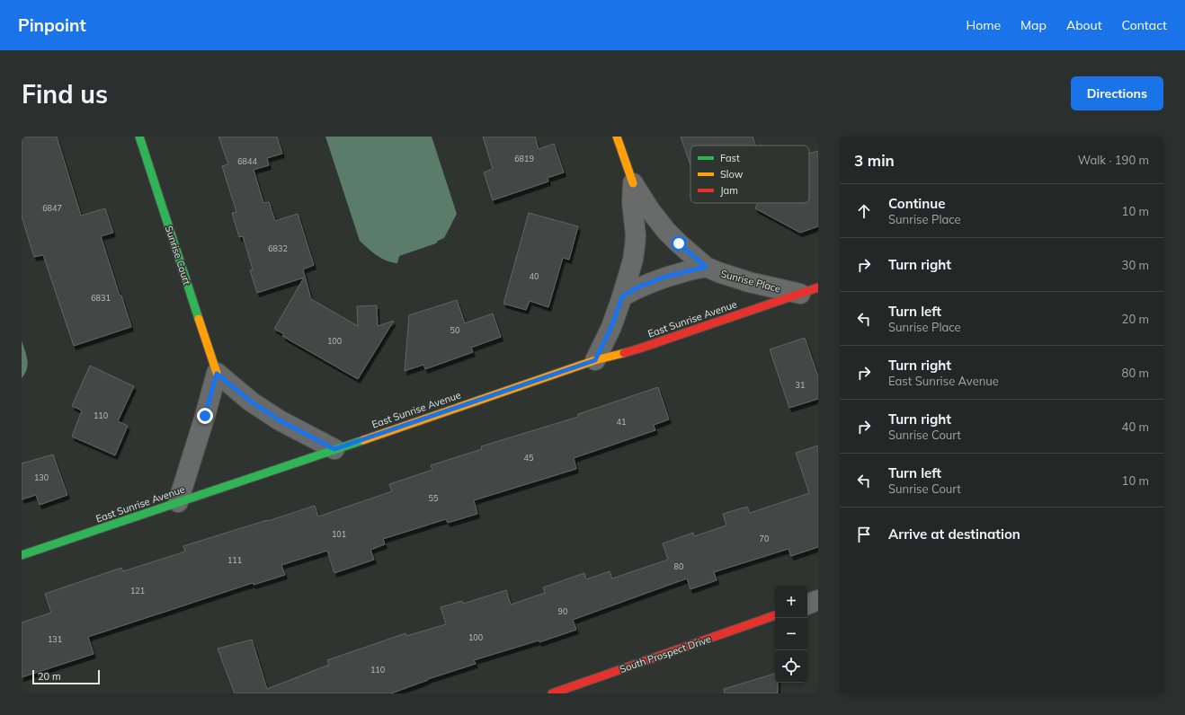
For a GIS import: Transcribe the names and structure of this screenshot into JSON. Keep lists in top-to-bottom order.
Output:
{
  "streets": {
    "street": [
      "Sunrise Court",
      "Sunrise Place",
      "East Sunrise Avenue",
      "South Prospect Drive"
    ]
  },
  "crossings": [
    ["Sunrise Place", "East Sunrise Avenue"]
  ],
  "house_numbers": [
    "6819",
    "6844",
    "6847",
    "6832",
    "40",
    "6831",
    "50",
    "100",
    "31",
    "110",
    "41",
    "45",
    "130",
    "55",
    "101",
    "70",
    "111",
    "80",
    "121",
    "90",
    "100",
    "131",
    "110"
  ],
  "legend": ["Fast", "Slow", "Jam"],
  "scale_bar": "20 m",
  "page": {
    "header": "Pinpoint",
    "nav": [
      "Home",
      "Map",
      "About",
      "Contact"
    ],
    "buttons": "Directions",
    "title": "Find us",
    "heading": ["3 min", "Walk · 190 m"],
    "list": [
      ["Continue", "Sunrise Place", "10 m"],
      ["Turn right", "30 m"],
      ["Turn left", "Sunrise Place", "20 m"],
      ["Turn right", "East Sunrise Avenue", "80 m"],
      ["Turn right", "Sunrise Court", "40 m"],
      ["Turn left", "Sunrise Court", "10 m"],
      "Arrive at destination"
    ],
    "map_buttons": ["+", "−"],
    "scale": "20 m"
  }
}
